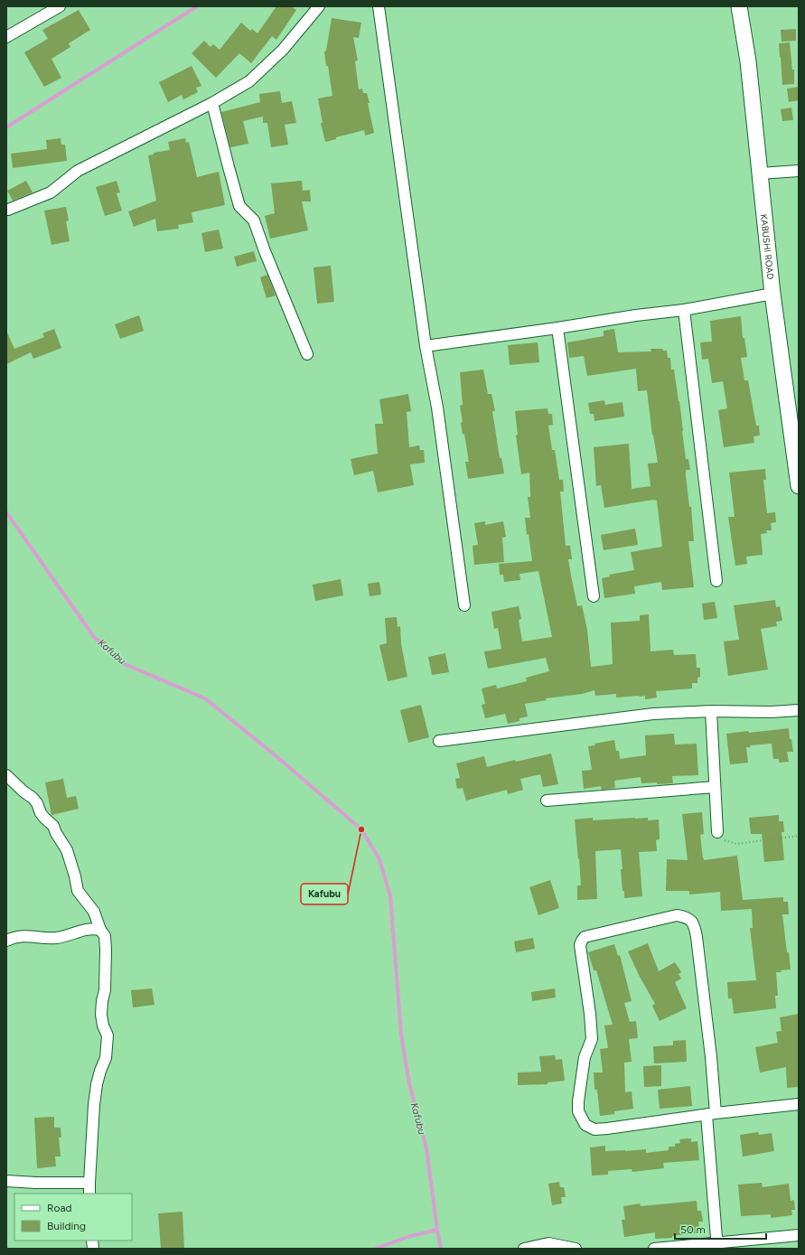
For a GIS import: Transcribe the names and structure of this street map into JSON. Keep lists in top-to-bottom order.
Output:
{
  "streets": {
    "main road": ["KABUSHI ROAD"]
  },
  "water": ["Kafubu"],
  "places": ["Kafubu"],
  "legend": ["Road", "Building"],
  "scale_bar": "50 m"
}
